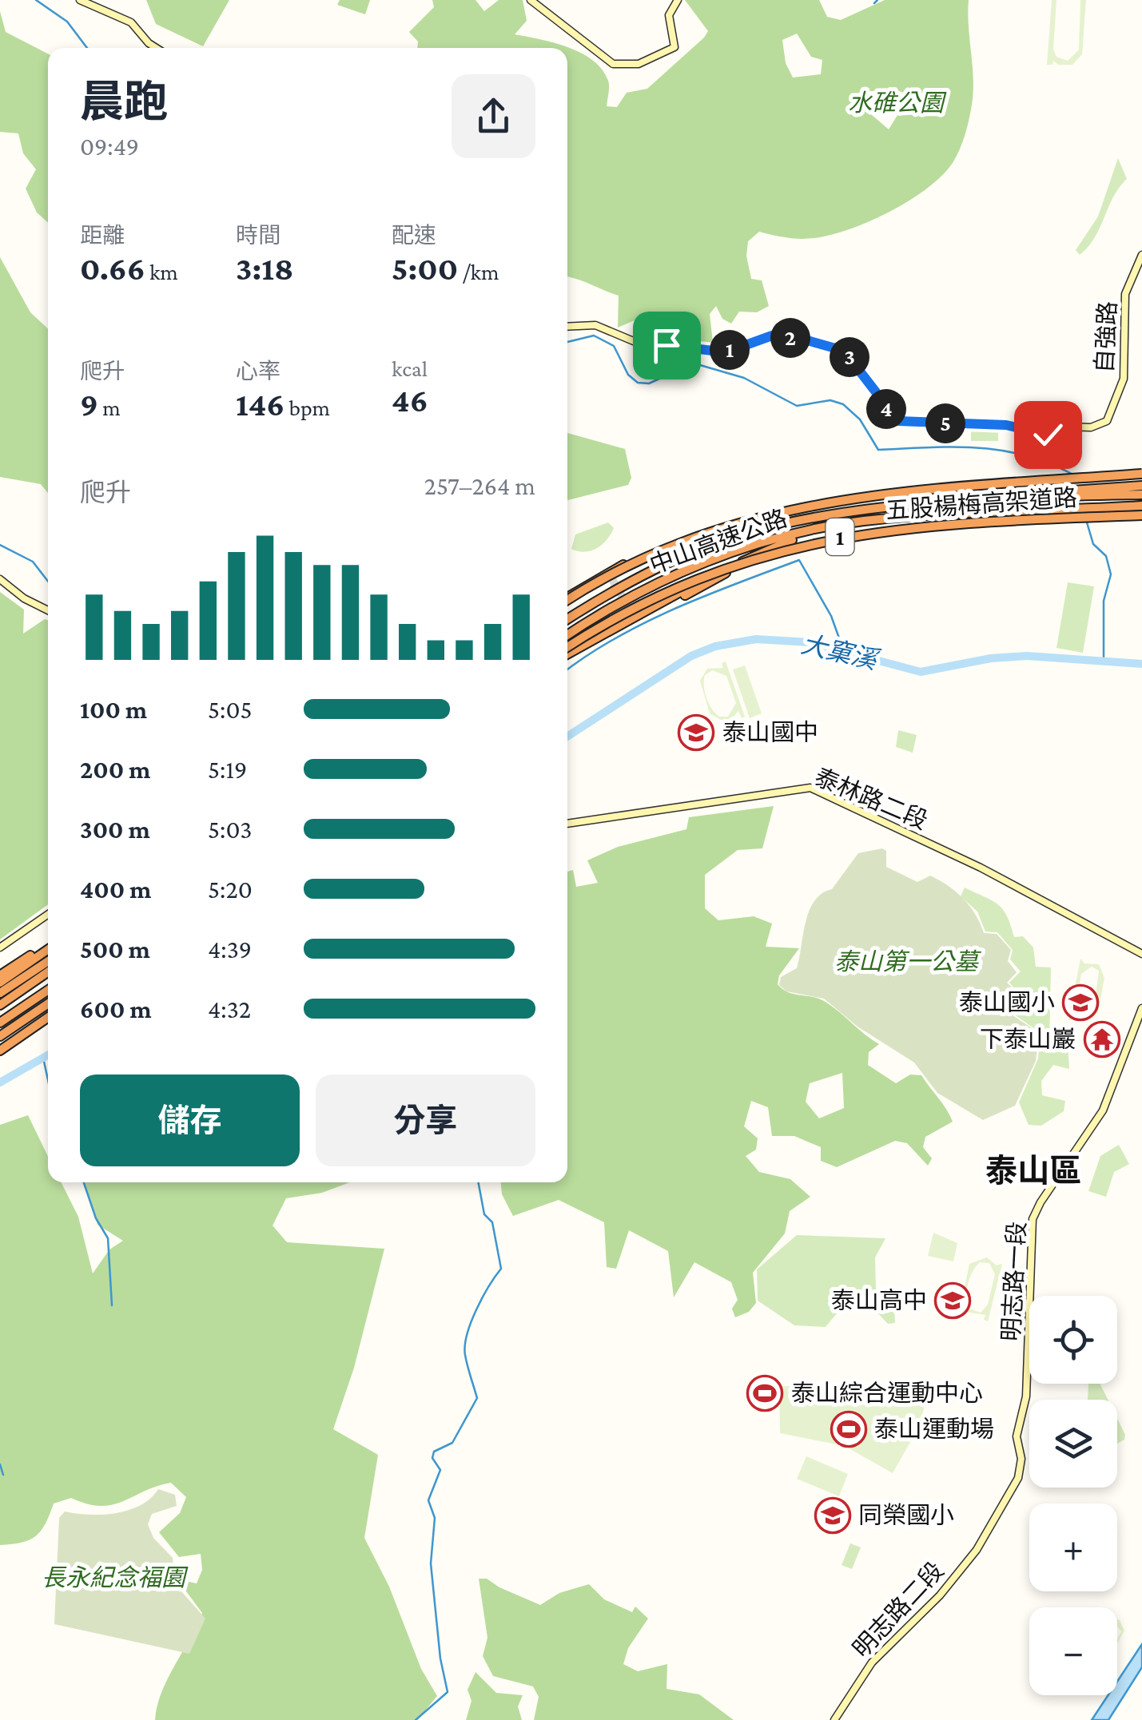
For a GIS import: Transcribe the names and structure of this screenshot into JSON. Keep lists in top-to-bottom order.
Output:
{
  "streets": {
    "highway": ["五股楊梅高架道路", "1", "中山高速公路"],
    "main road": [
      "自強路",
      "泰林路二段",
      "明志路一段",
      "明志路二段"
    ]
  },
  "crossings": [
    ["明志路一段", "明志路二段"]
  ],
  "districts": ["泰山區"],
  "water": ["大窠溪"],
  "parks": ["水碓公園", "泰山第一公墓", "長永紀念福園"],
  "places": {
    "school or university": [
      "泰山國中",
      "泰山國小",
      "泰山高中",
      "同榮國小"
    ],
    "temple": ["下泰山巖"],
    "sports": ["泰山綜合運動中心", "泰山運動場"]
  },
  "page": {
    "heading": ["晨跑", "09:49"],
    "stats": [
      ["距離", "0.66 km"],
      ["時間", "3:18"],
      ["配速", "5:00 /km"],
      ["爬升", "9 m"],
      ["心率", "146 bpm"],
      ["kcal", "46"]
    ],
    "pins": [
      "2",
      "1",
      "3",
      "4",
      "5"
    ],
    "chart": ["爬升", "257–264 m"],
    "list": [
      {
        "name": "100 m",
        "note": "5:05"
      },
      {
        "name": "200 m",
        "note": "5:19"
      },
      {
        "name": "300 m",
        "note": "5:03"
      },
      {
        "name": "400 m",
        "note": "5:20"
      },
      {
        "name": "500 m",
        "note": "4:39"
      },
      {
        "name": "600 m",
        "note": "4:32"
      }
    ],
    "buttons": ["儲存", "分享"],
    "map_buttons": ["+", "−"]
  }
}
